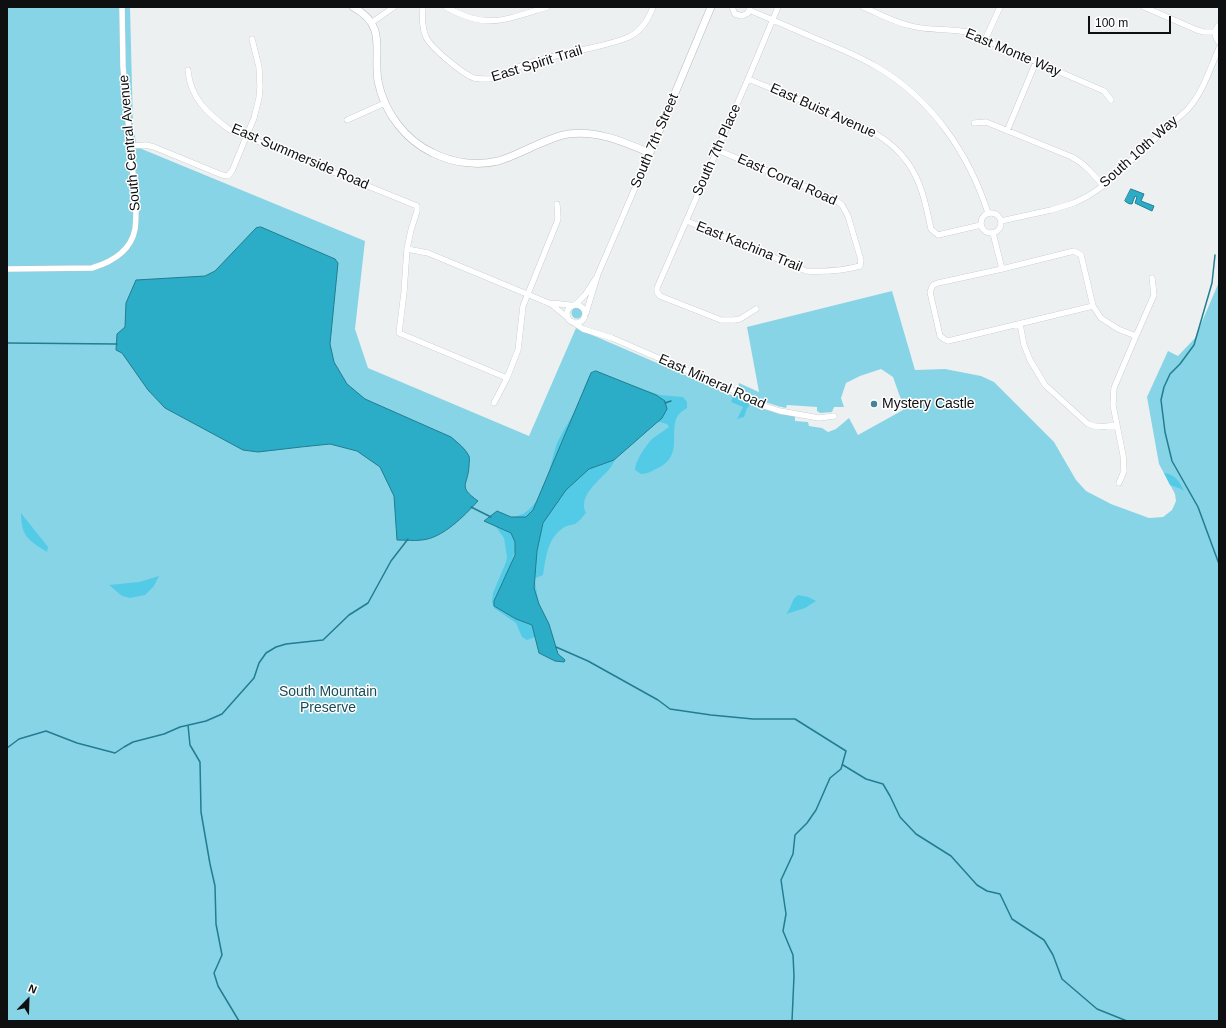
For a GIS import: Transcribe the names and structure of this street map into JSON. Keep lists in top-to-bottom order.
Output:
{
  "streets": {
    "street": [
      "East Monte Way",
      "East Spirit Trail",
      "East Buist Avenue",
      "South 7th Street",
      "South Central Avenue",
      "South 7th Place",
      "South 10th Way",
      "East Summerside Road",
      "East Corral Road",
      "East Kachina Trail",
      "East Mineral Road"
    ]
  },
  "crossings": [
    ["East Buist Avenue", "South 7th Place"],
    ["East Buist Avenue", "South 10th Way"],
    ["South 7th Street", "East Mineral Road"],
    ["South 7th Place", "East Corral Road"],
    ["South 7th Place", "East Kachina Trail"],
    ["East Summerside Road", "East Mineral Road"],
    ["East Corral Road", "East Kachina Trail"]
  ],
  "parks": ["South Mountain Preserve"],
  "places": ["Mystery Castle"],
  "scale_bar": "100 m",
  "north": "top right"
}
